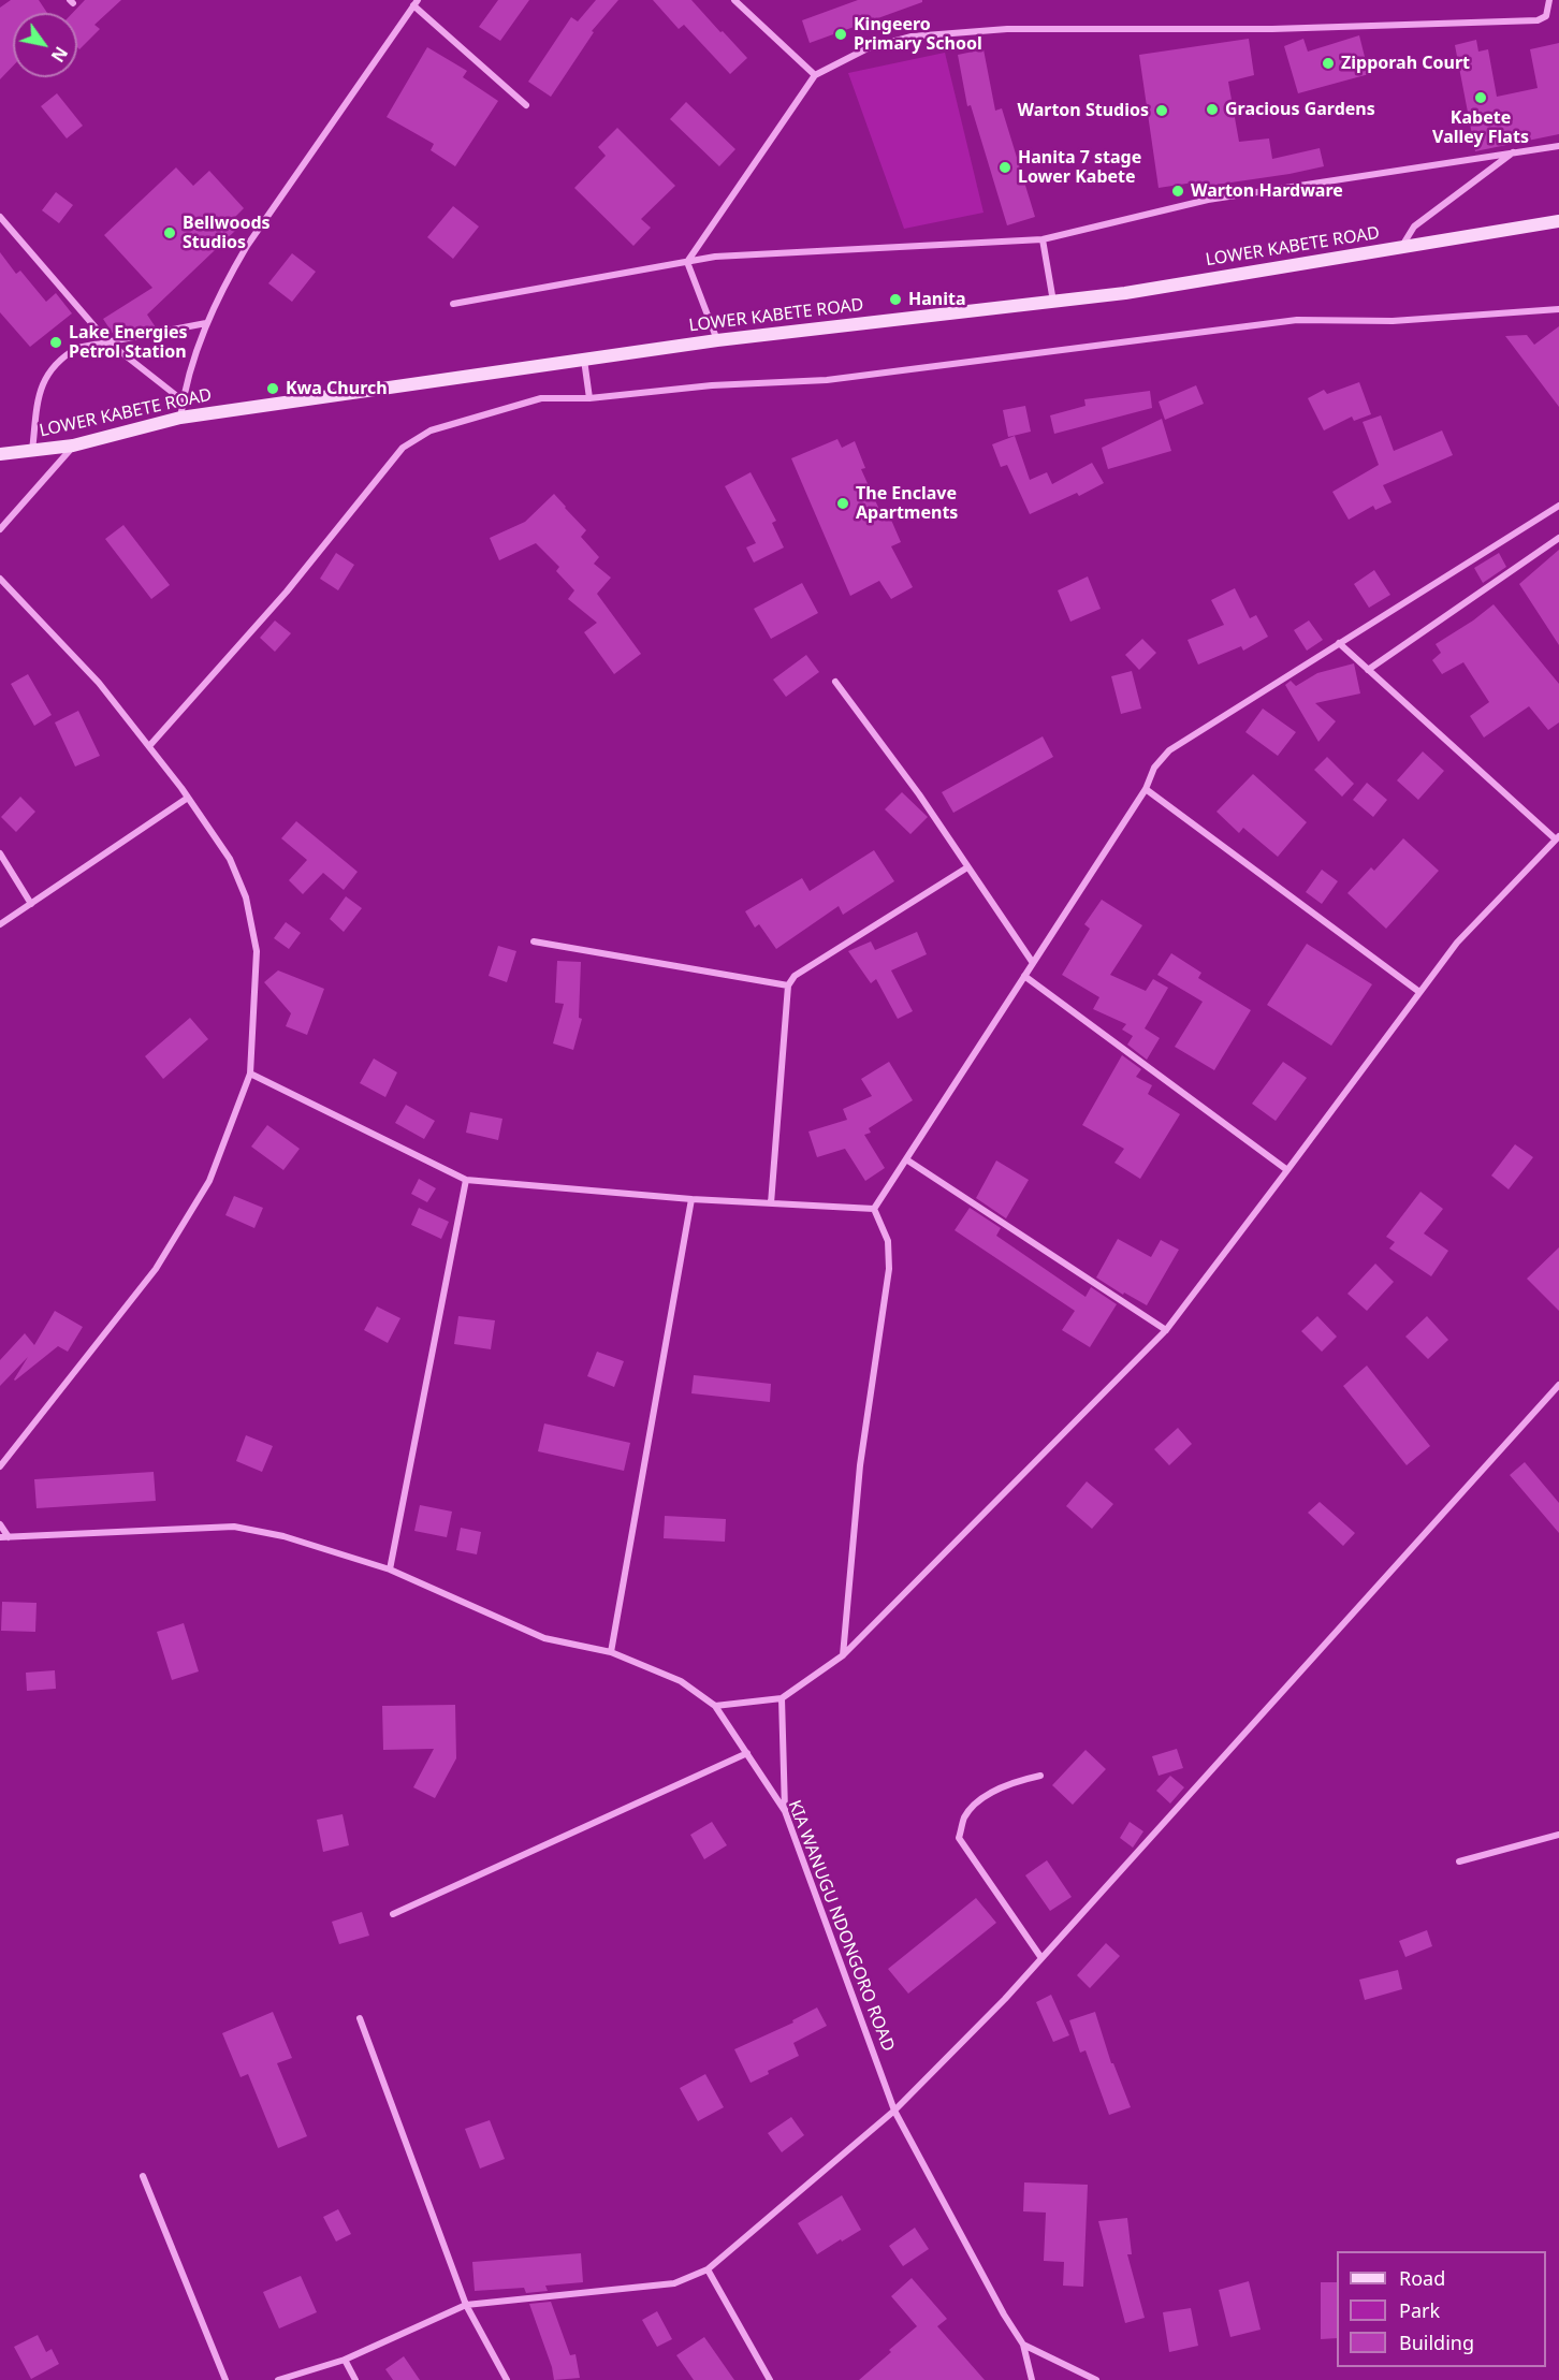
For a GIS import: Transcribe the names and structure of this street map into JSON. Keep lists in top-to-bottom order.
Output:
{
  "streets": {
    "main road": ["LOWER KABETE ROAD"],
    "street": ["KIA WANUGU NDONGORO ROAD"]
  },
  "places": [
    "Kingeero Primary School",
    "Zipporah Court",
    "Kabete Valley Flats",
    "Gracious Gardens",
    "Warton Studios",
    "Hanita 7 stage Lower Kabete",
    "Warton Hardware",
    "Bellwoods Studios",
    "Hanita",
    "Lake Energies Petrol Station",
    "Kwa Church",
    "The Enclave Apartments"
  ],
  "legend": ["Road", "Park", "Building"],
  "north": "bottom right"
}
